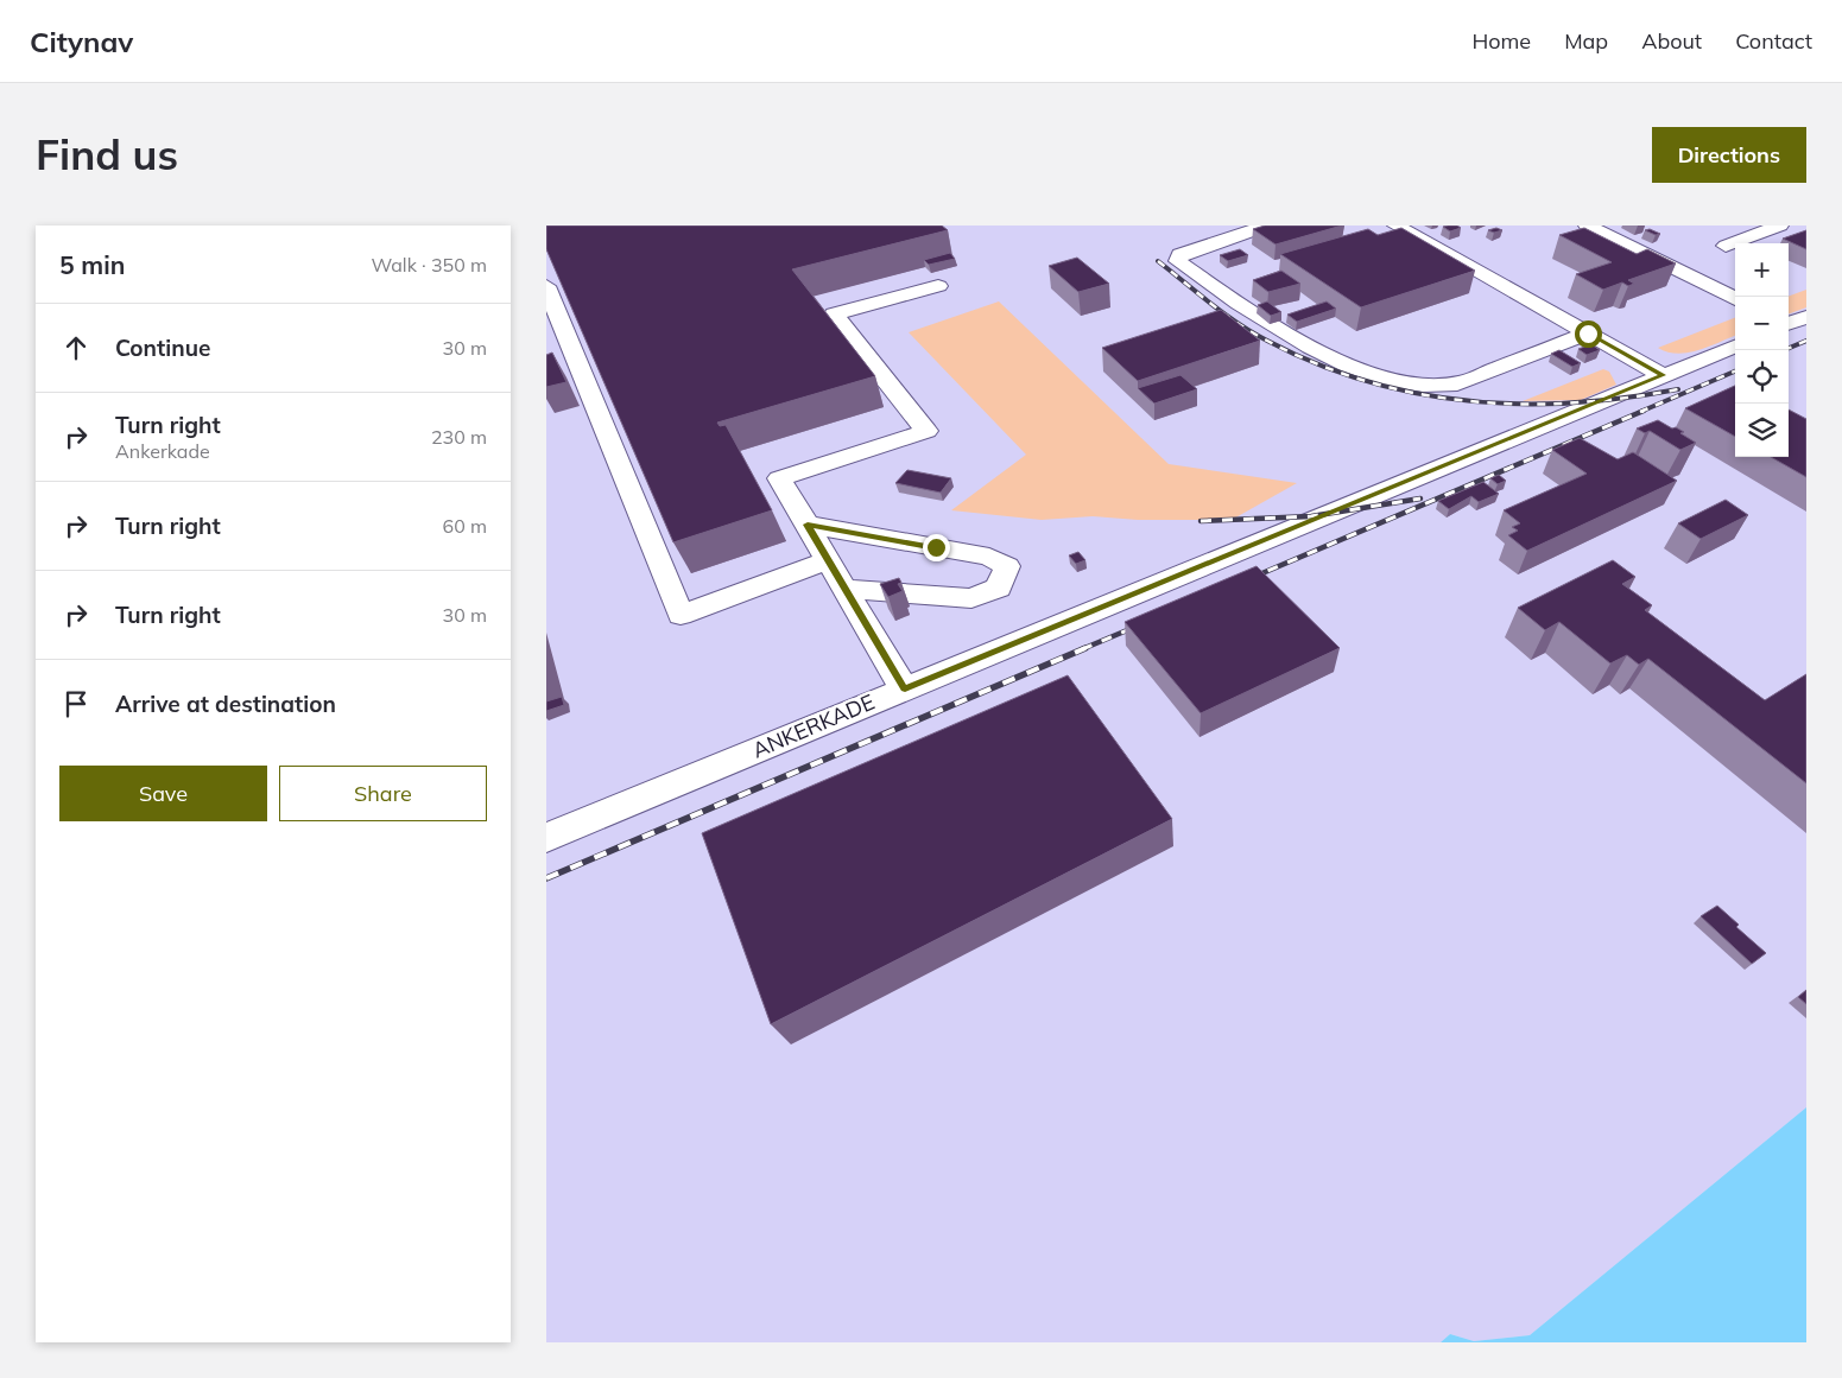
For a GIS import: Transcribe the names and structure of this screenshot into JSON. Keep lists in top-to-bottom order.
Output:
{
  "streets": {
    "street": ["ANKERKADE"]
  },
  "page": {
    "header": "Citynav",
    "nav": [
      "Home",
      "Map",
      "About",
      "Contact"
    ],
    "buttons": [
      "Directions",
      ["Save", "Share"]
    ],
    "title": "Find us",
    "heading": ["5 min", "Walk · 350 m"],
    "map_buttons": ["+", "−"],
    "list": [
      ["Continue", "30 m"],
      ["Turn right", "Ankerkade", "230 m"],
      ["Turn right", "60 m"],
      ["Turn right", "30 m"],
      "Arrive at destination"
    ]
  }
}
